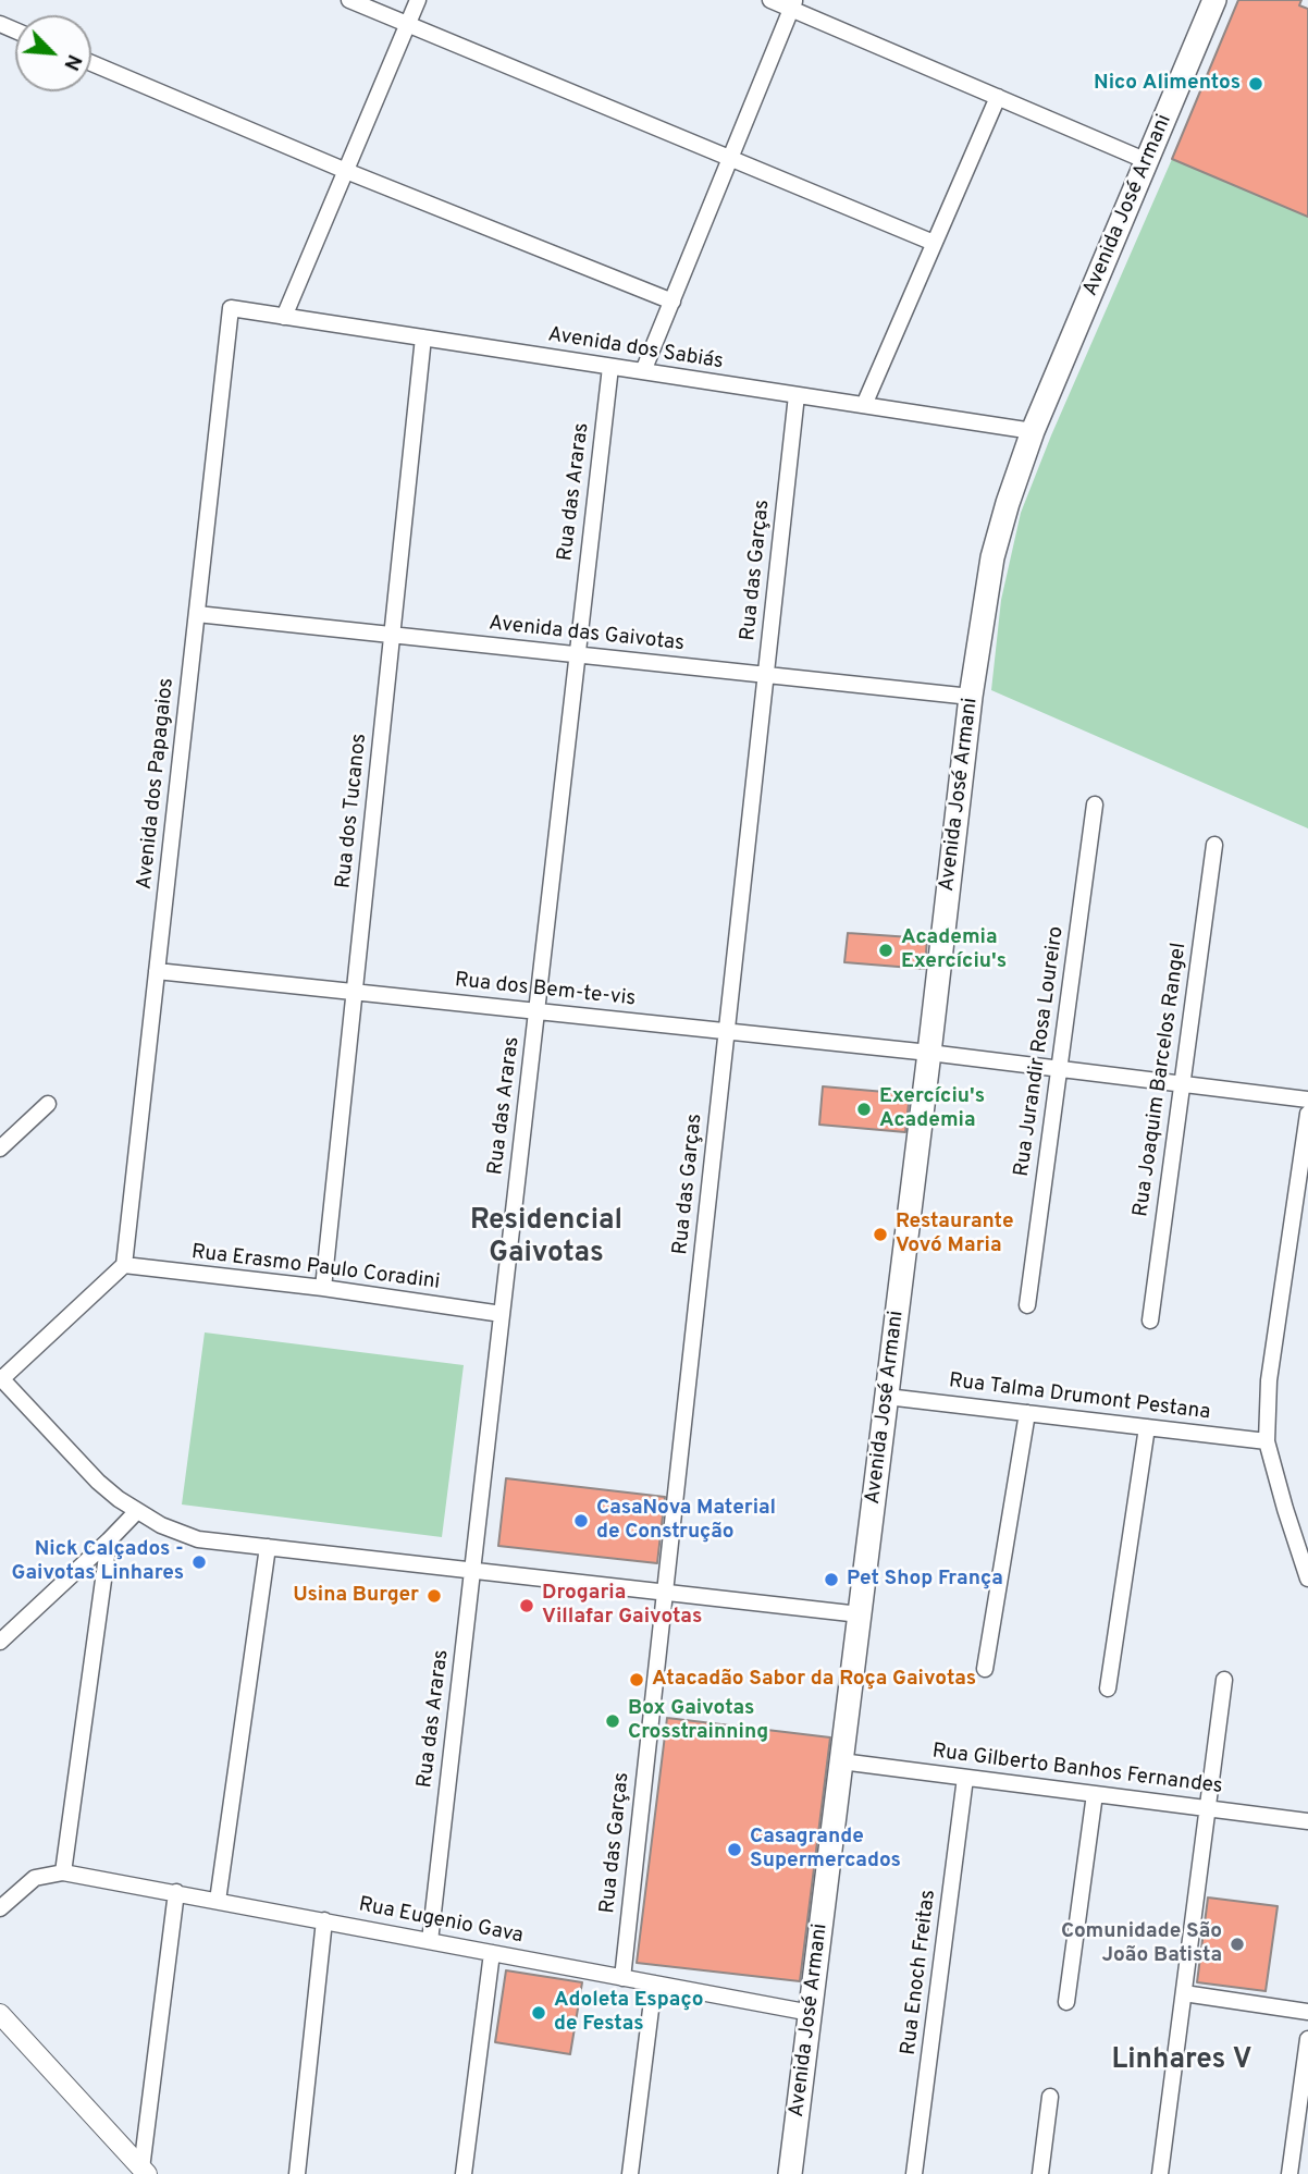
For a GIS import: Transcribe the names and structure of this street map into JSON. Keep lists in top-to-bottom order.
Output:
{
  "streets": {
    "main road": ["Avenida José Armani"],
    "street": [
      "Avenida dos Sabiás",
      "Rua das Araras",
      "Rua das Garças",
      "Avenida das Gaivotas",
      "Avenida dos Papagaios",
      "Rua dos Tucanos",
      "Rua dos Bem-te-vis",
      "Rua Jurandir Rosa Loureiro",
      "Rua Joaquim Barcelos Rangel",
      "Rua Erasmo Paulo Coradini",
      "Rua Talma Drumont Pestana",
      "Rua Gilberto Banhos Fernandes",
      "Rua Eugenio Gava",
      "Rua Enoch Freitas"
    ]
  },
  "crossings": [
    ["Avenida José Armani", "Avenida dos Sabiás"],
    ["Avenida José Armani", "Avenida das Gaivotas"],
    ["Avenida José Armani", "Rua dos Bem-te-vis"],
    ["Avenida José Armani", "Rua Talma Drumont Pestana"],
    ["Avenida José Armani", "Rua Gilberto Banhos Fernandes"],
    ["Avenida José Armani", "Rua Eugenio Gava"],
    ["Avenida dos Sabiás", "Rua das Araras"],
    ["Avenida dos Sabiás", "Rua das Garças"],
    ["Avenida dos Sabiás", "Avenida dos Papagaios"],
    ["Avenida dos Sabiás", "Rua dos Tucanos"],
    ["Rua das Araras", "Avenida das Gaivotas"],
    ["Rua das Araras", "Rua dos Bem-te-vis"],
    ["Rua das Araras", "Rua Erasmo Paulo Coradini"],
    ["Rua das Araras", "Rua Eugenio Gava"],
    ["Rua das Garças", "Avenida das Gaivotas"],
    ["Rua das Garças", "Rua dos Bem-te-vis"],
    ["Rua das Garças", "Rua Eugenio Gava"],
    ["Avenida das Gaivotas", "Avenida dos Papagaios"],
    ["Avenida das Gaivotas", "Rua dos Tucanos"],
    ["Avenida dos Papagaios", "Rua dos Bem-te-vis"],
    ["Avenida dos Papagaios", "Rua Erasmo Paulo Coradini"],
    ["Rua dos Tucanos", "Rua dos Bem-te-vis"],
    ["Rua dos Tucanos", "Rua Erasmo Paulo Coradini"],
    ["Rua dos Bem-te-vis", "Rua Jurandir Rosa Loureiro"],
    ["Rua dos Bem-te-vis", "Rua Joaquim Barcelos Rangel"],
    ["Rua Gilberto Banhos Fernandes", "Rua Enoch Freitas"]
  ],
  "districts": ["Residencial Gaivotas", "Linhares V"],
  "places": [
    "Nico Alimentos",
    "Academia Exercíciu's",
    "Exercíciu's Academia",
    "Restaurante Vovó Maria",
    "CasaNova Material de Construção",
    "Nick Calçados - Gaivotas Linhares",
    "Pet Shop França",
    "Usina Burger",
    "Drogaria Villafar Gaivotas",
    "Atacadão Sabor da Roça Gaivotas",
    "Box Gaivotas Crosstrainning",
    "Casagrande Supermercados",
    "Comunidade São João Batista",
    "Adoleta Espaço de Festas"
  ],
  "north": "bottom right"
}
